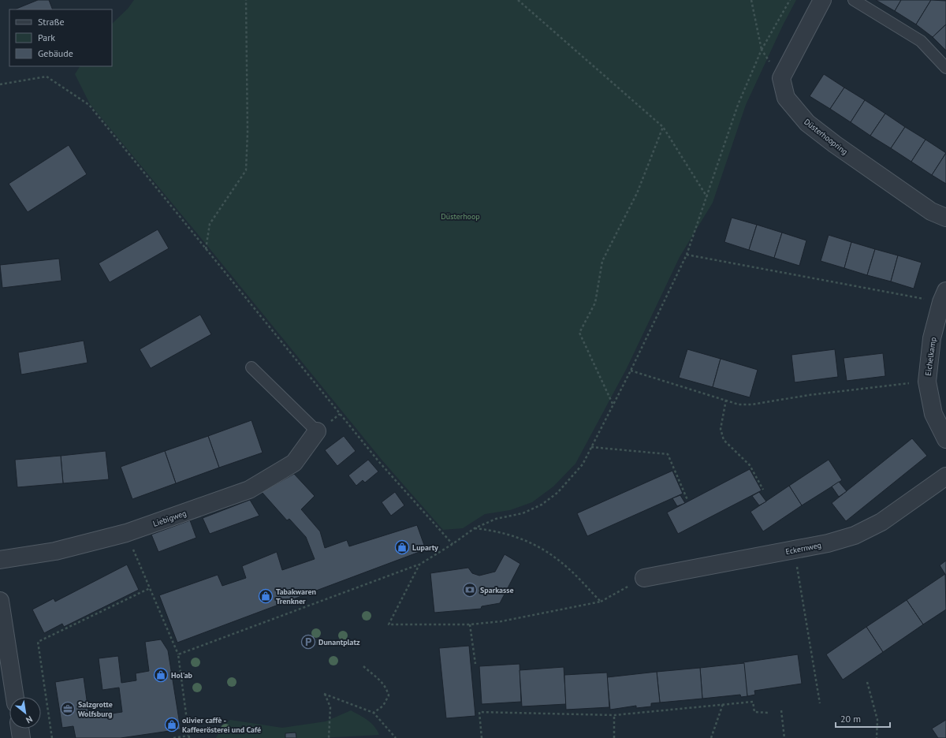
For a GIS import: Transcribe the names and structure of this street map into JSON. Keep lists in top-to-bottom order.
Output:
{
  "streets": {
    "street": [
      "Düsterhoopring",
      "Eichelkamp",
      "Liebigweg",
      "Eckernweg"
    ]
  },
  "parks": ["Düsterhoop"],
  "places": {
    "shop": [
      "Luparty",
      "Tabakwaren Trenkner",
      "Hol'ab",
      "olivier caffè - Kaffeerösterei und Café"
    ],
    "bank": ["Sparkasse"],
    "parking": ["Dunantplatz"],
    "office": ["Salzgrotte Wolfsburg"]
  },
  "legend": ["Straße", "Park", "Gebäude"],
  "scale_bar": "20 m",
  "north": "bottom right"
}
